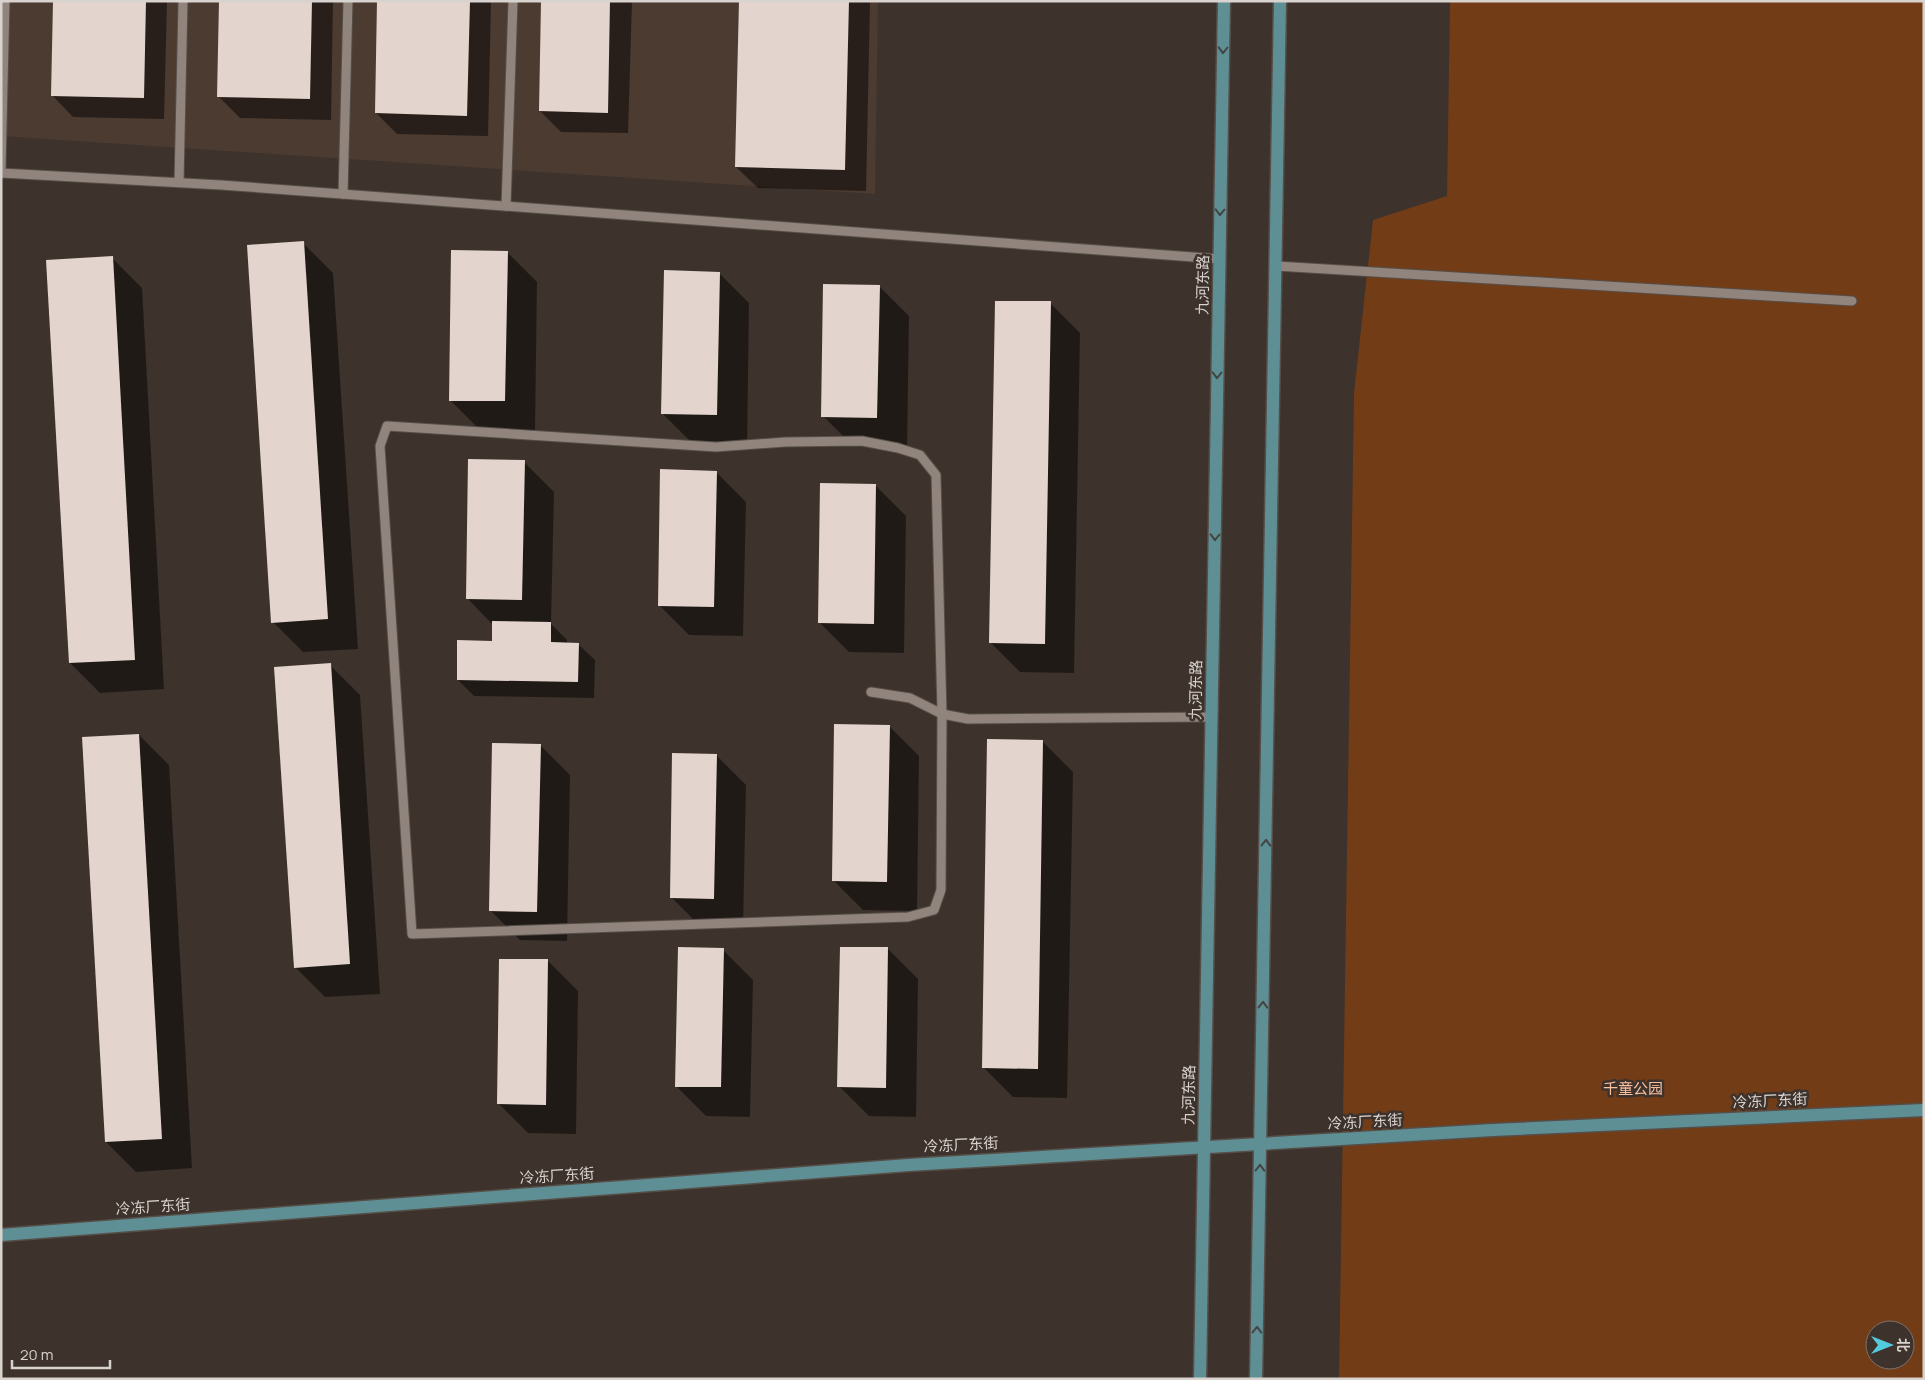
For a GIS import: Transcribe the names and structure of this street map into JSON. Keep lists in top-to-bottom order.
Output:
{
  "streets": {
    "main road": ["九河东路", "冷冻厂东街"]
  },
  "crossings": [
    ["九河东路", "冷冻厂东街"]
  ],
  "parks": ["千童公园"],
  "scale_bar": "20 m",
  "north": "right"
}
